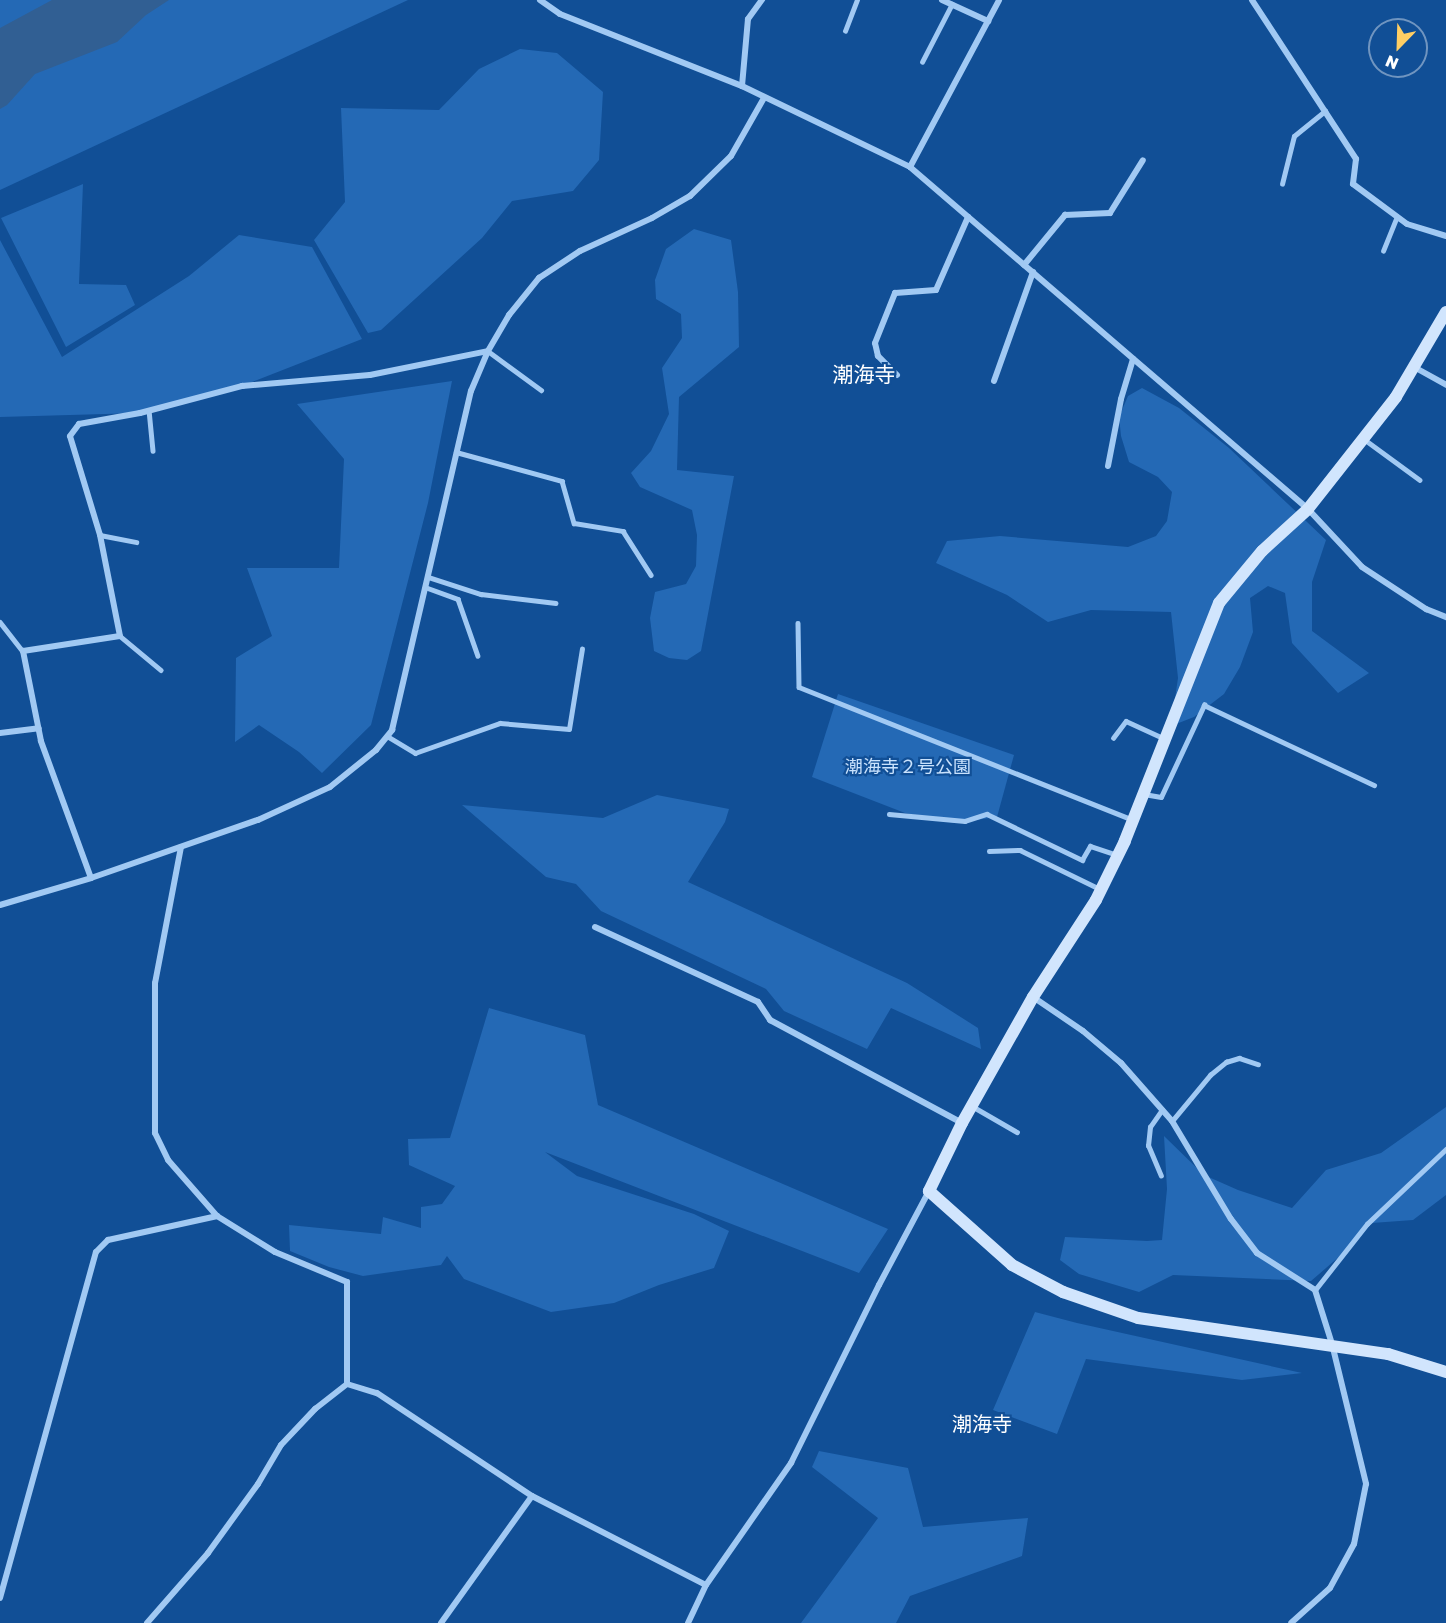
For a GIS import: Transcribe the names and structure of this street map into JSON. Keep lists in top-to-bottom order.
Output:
{
  "districts": ["潮海寺", "潮海寺"],
  "parks": ["潮海寺２号公園"],
  "north": "bottom left"
}
